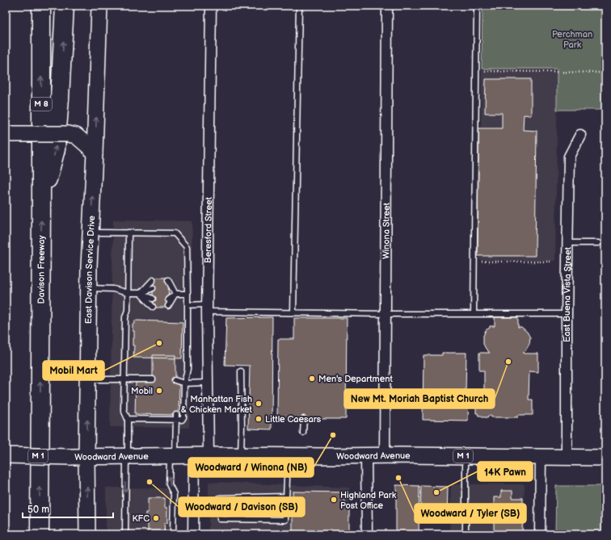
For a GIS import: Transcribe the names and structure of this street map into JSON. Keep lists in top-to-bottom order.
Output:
{
  "streets": {
    "highway": ["M 8", "Davison Freeway"],
    "main road": ["East Davison Service Drive", "M 1", "Woodward Avenue"],
    "street": ["Beresford Street", "Winona Street", "East Buena Vista Street"]
  },
  "crossings": [
    ["Beresford Street", "Woodward Avenue"],
    ["Winona Street", "Woodward Avenue"],
    ["East Davison Service Drive", "Woodward Avenue"],
    ["East Buena Vista Street", "Woodward Avenue"]
  ],
  "one_way": ["East Davison Service Drive"],
  "parks": ["Perchman Park"],
  "places": [
    "Mobil Mart",
    "New Mt. Moriah Baptist Church",
    "Men's Department",
    "Mobil",
    "Manhattan Fish & Chicken Market",
    "Little Caesars",
    "Woodward / Winona (NB)",
    "Woodward / Tyler (SB)",
    "Woodward / Davison (SB)",
    "14K Pawn",
    "Highland Park Post Office",
    "KFC"
  ],
  "scale_bar": "50 m"
}
